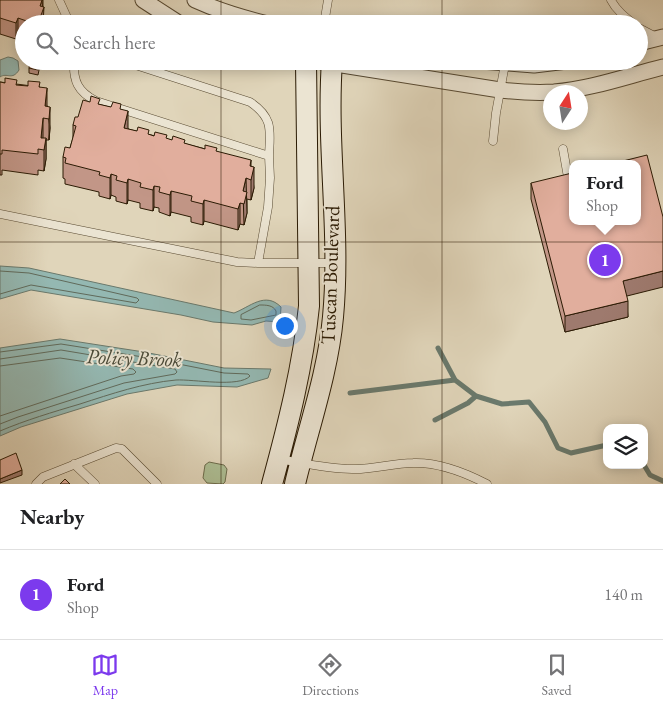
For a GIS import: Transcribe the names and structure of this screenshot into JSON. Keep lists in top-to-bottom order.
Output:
{
  "streets": {
    "main road": ["Tuscan Boulevard"]
  },
  "water": ["Policy Brook"],
  "north": "top",
  "page": {
    "search": "Search here",
    "popup": ["Ford", "Shop"],
    "pins": "1",
    "heading": "Nearby",
    "list": [
      {
        "mark": "1",
        "name": "Ford",
        "note": "Shop",
        "value": "140 m"
      }
    ],
    "nav": ["Map", "Directions", "Saved"]
  }
}
